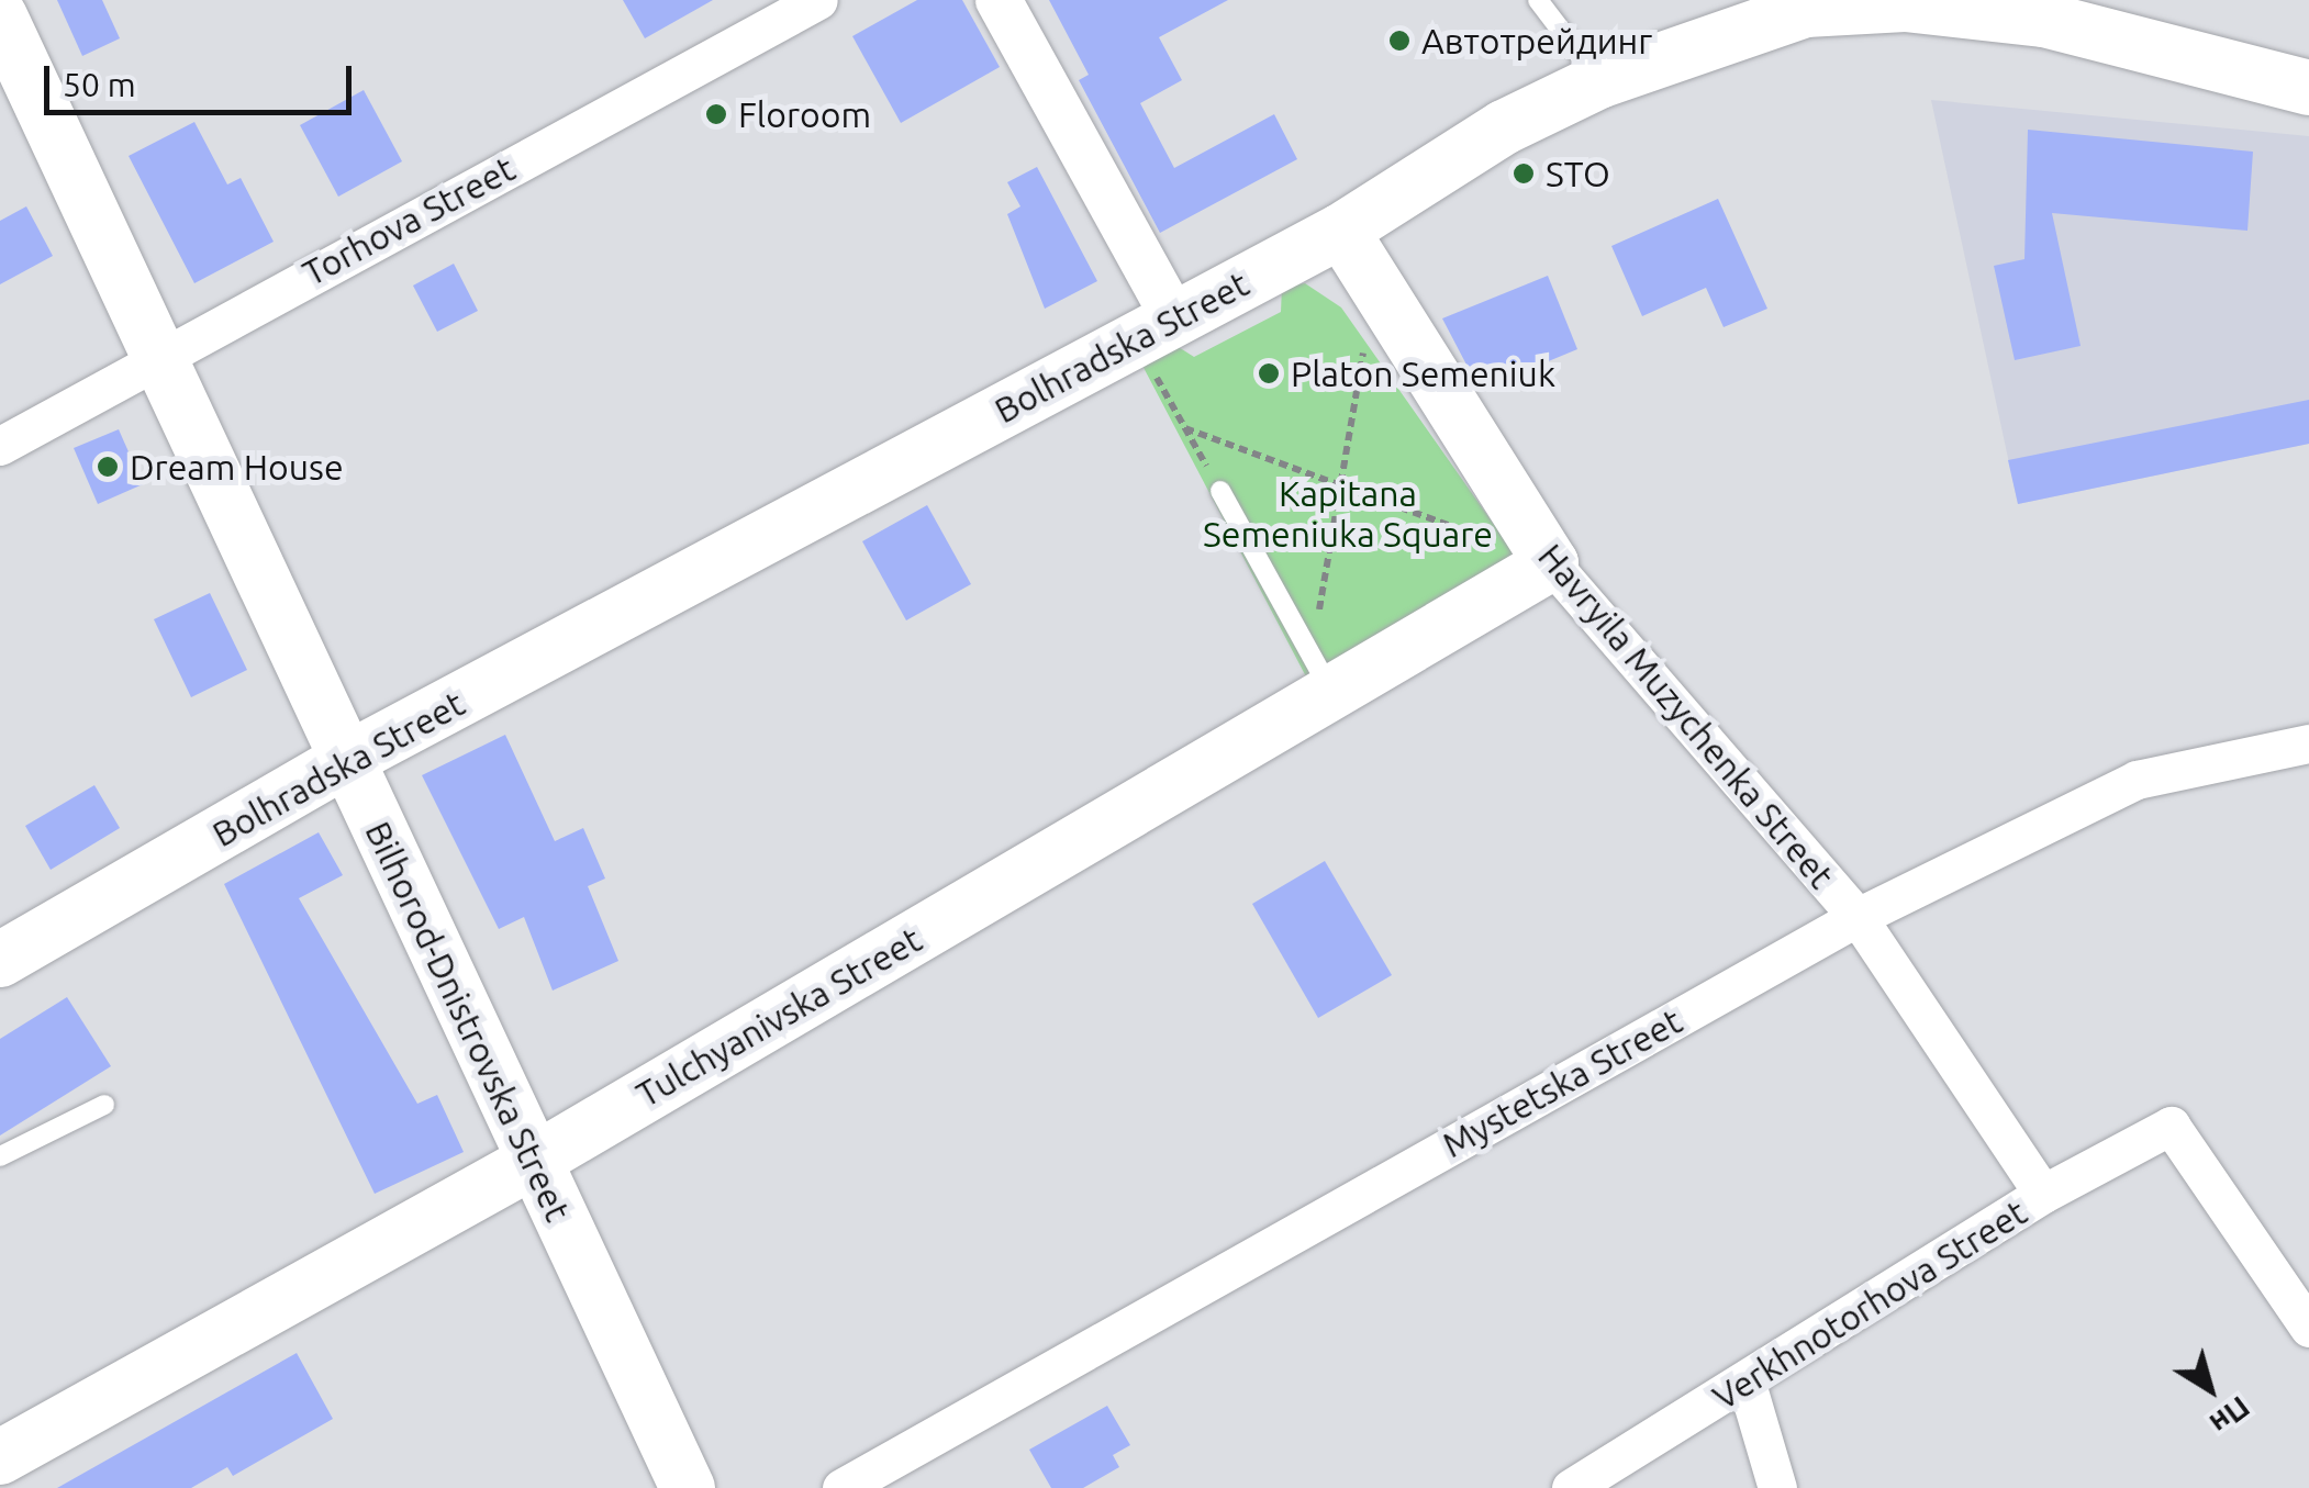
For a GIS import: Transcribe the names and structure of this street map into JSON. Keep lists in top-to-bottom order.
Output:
{
  "streets": {
    "main road": [
      "Bolhradska Street",
      "Havryila Muzychenka Street",
      "Tulchyanivska Street",
      "Bilhorod-Dnistrovska Street"
    ],
    "street": ["Torhova Street", "Mystetska Street", "Verkhnotorhova Street"]
  },
  "crossings": [
    ["Torhova Street", "Bilhorod-Dnistrovska Street"],
    ["Bolhradska Street", "Havryila Muzychenka Street"],
    ["Bolhradska Street", "Bilhorod-Dnistrovska Street"],
    ["Havryila Muzychenka Street", "Tulchyanivska Street"],
    ["Havryila Muzychenka Street", "Mystetska Street"],
    ["Havryila Muzychenka Street", "Verkhnotorhova Street"],
    ["Tulchyanivska Street", "Bilhorod-Dnistrovska Street"]
  ],
  "parks": ["Kapitana Semeniuka Square"],
  "places": [
    "Автотрейдинг",
    "Floroom",
    "STO",
    "Platon Semeniuk",
    "Dream House"
  ],
  "scale_bar": "50 m",
  "north": "bottom right"
}
